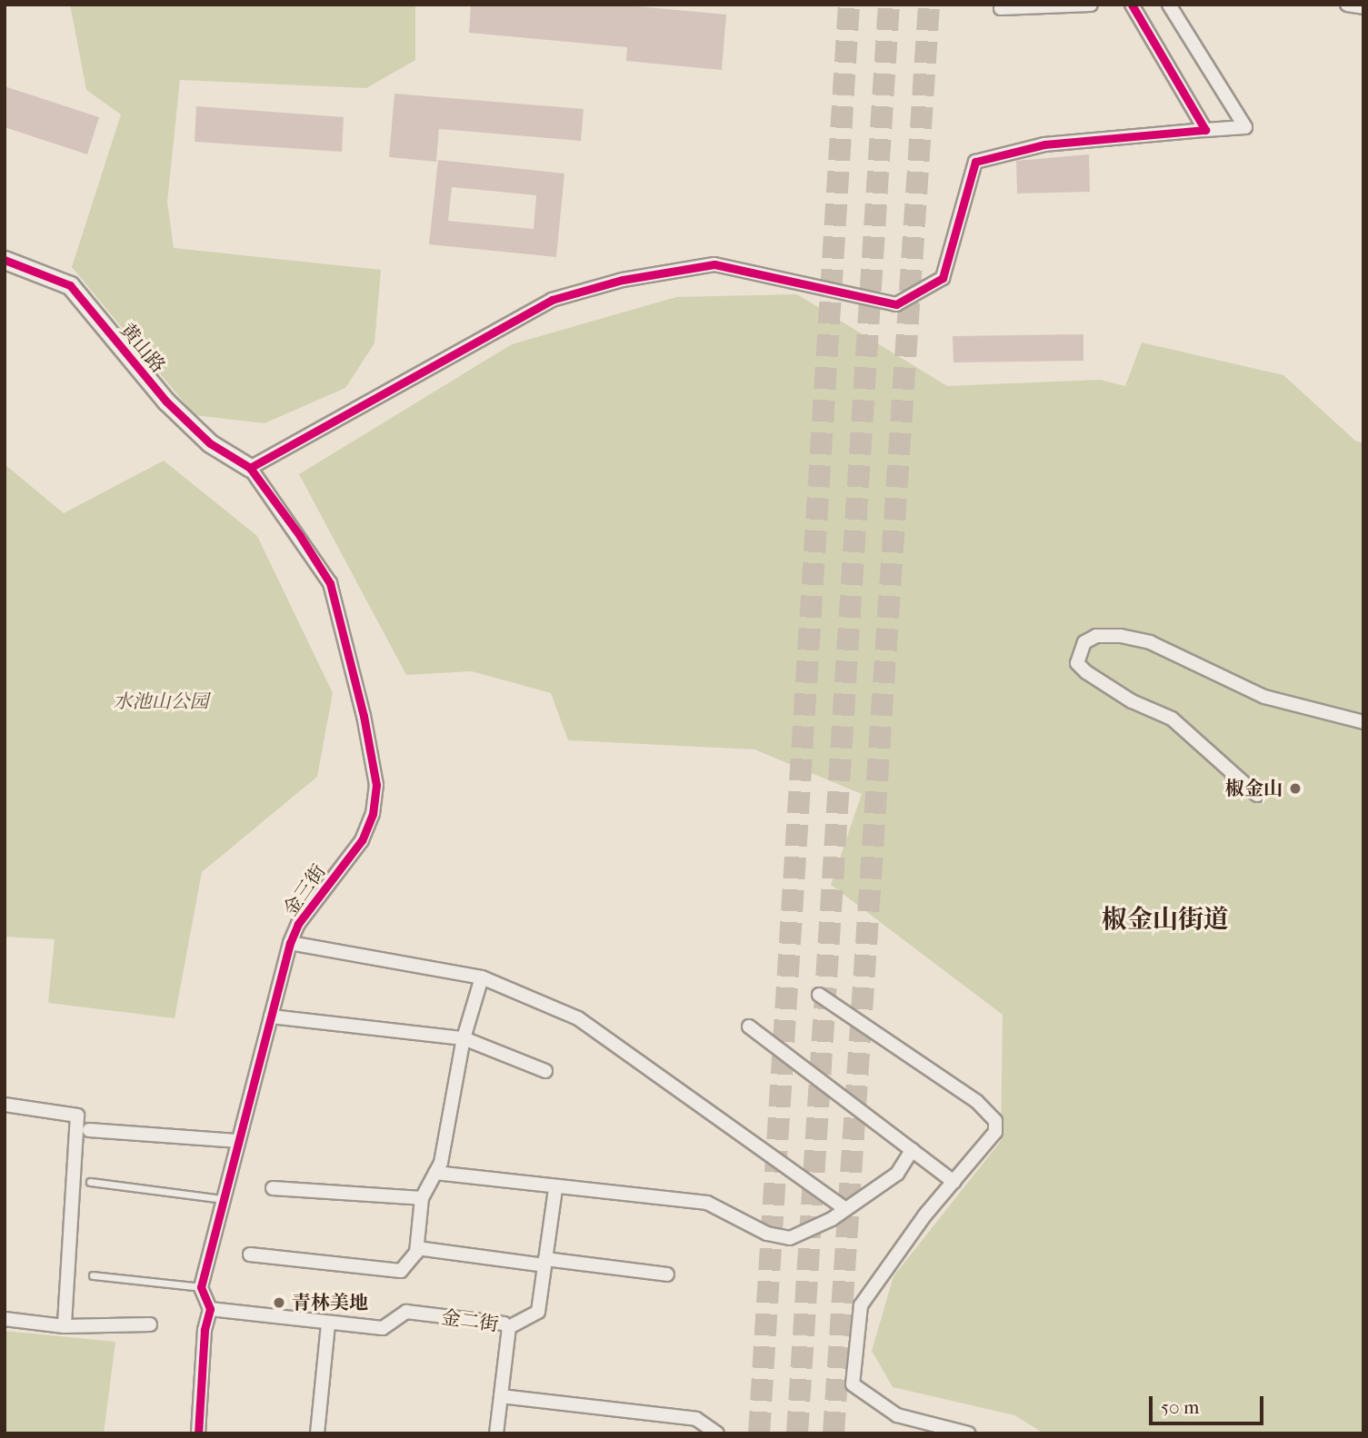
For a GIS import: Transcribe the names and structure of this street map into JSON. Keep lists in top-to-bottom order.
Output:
{
  "streets": {
    "street": ["黄山路", "金三街", "金二街"]
  },
  "crossings": [
    ["黄山路", "金三街"]
  ],
  "districts": ["椒金山街道"],
  "parks": ["水池山公园"],
  "places": ["椒金山", "青林美地"],
  "scale_bar": "50 m"
}
